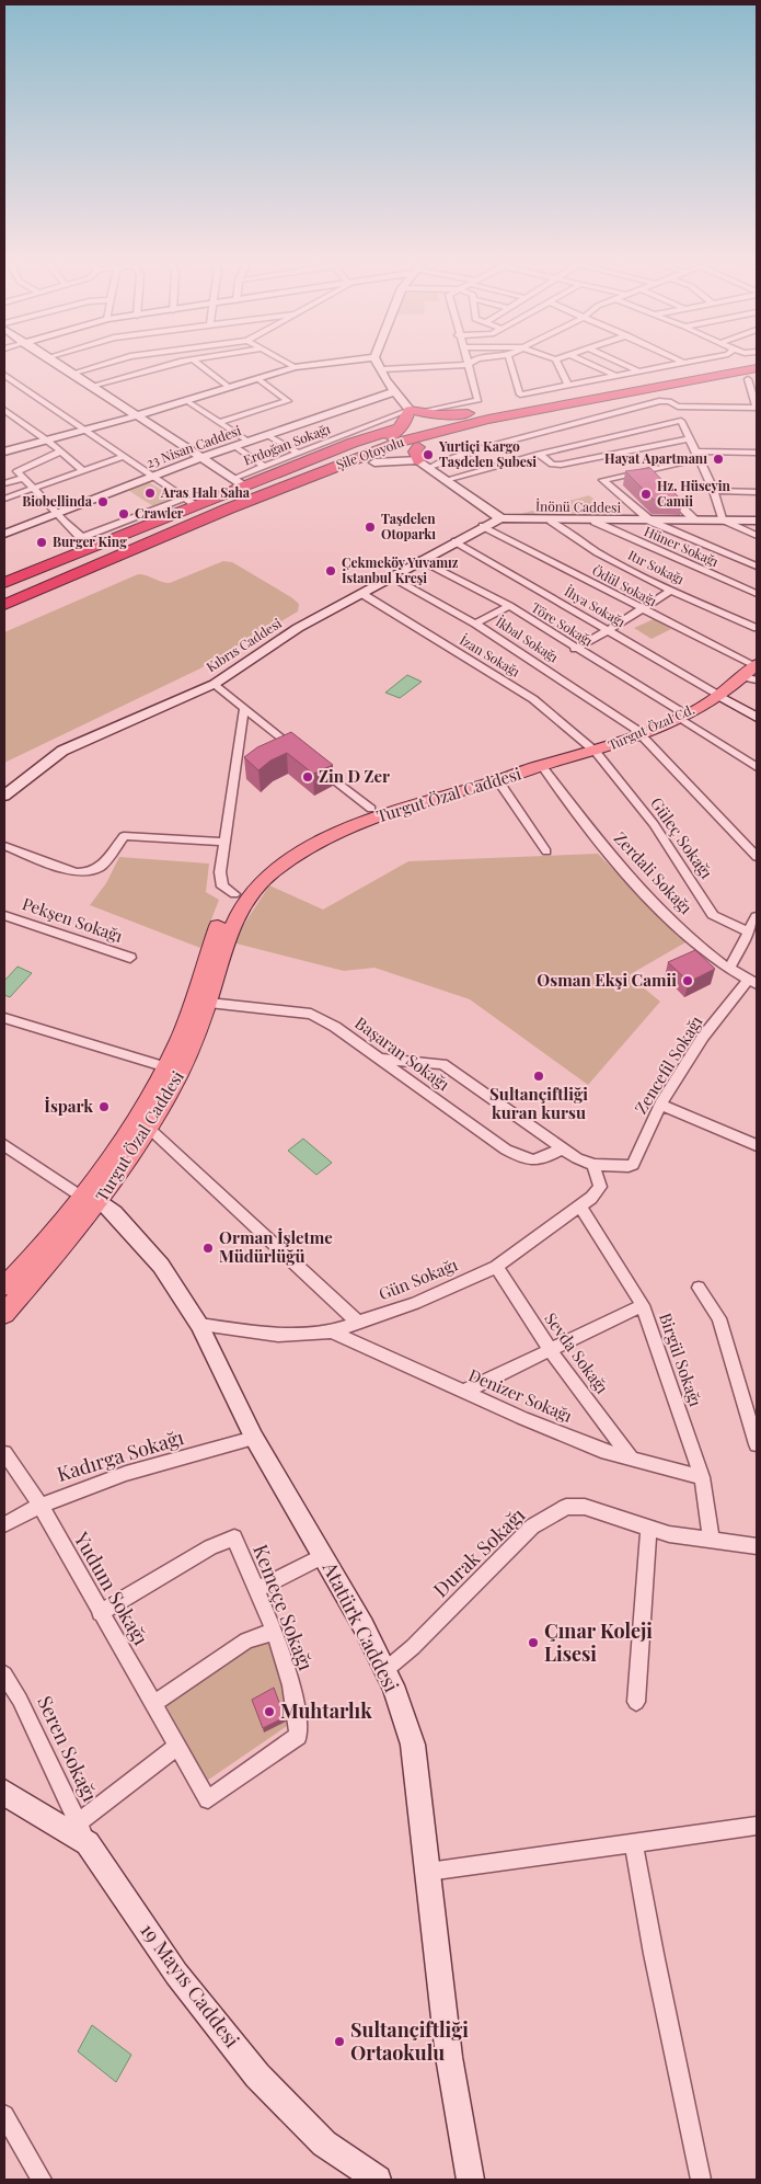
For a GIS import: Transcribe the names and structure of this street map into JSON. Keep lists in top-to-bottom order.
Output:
{
  "streets": {
    "highway": ["Şile Otoyolu"],
    "main road": ["Turgut Özal Cd.", "Turgut Özal Caddesi"],
    "street": [
      "Erdoğan Sokağı",
      "23 Nisan Caddesi",
      "İnönü Caddesi",
      "Hüner Sokağı",
      "Itır Sokağı",
      "Ödül Sokağı",
      "İhya Sokağı",
      "Töre Sokağı",
      "İkbal Sokağı",
      "Kıbrıs Caddesi",
      "İzan Sokağı",
      "Güleç Sokağı",
      "Zerdali Sokağı",
      "Pekşen Sokağı",
      "Başaran Sokağı",
      "Zencefil Sokağı",
      "Gün Sokağı",
      "Sevda Sokağı",
      "Birgül Sokağı",
      "Denizer Sokağı",
      "Kadırga Sokağı",
      "Durak Sokağı",
      "Yudum Sokağı",
      "Kemeçe Sokağı",
      "Atatürk Caddesi",
      "Seren Sokağı",
      "19 Mayıs Caddesi"
    ]
  },
  "crossings": [
    ["İnönü Caddesi", "Hüner Sokağı"],
    ["İnönü Caddesi", "Itır Sokağı"],
    ["İnönü Caddesi", "Kıbrıs Caddesi"],
    ["Ödül Sokağı", "Kıbrıs Caddesi"],
    ["Ödül Sokağı", "Turgut Özal Cd."],
    ["İhya Sokağı", "Kıbrıs Caddesi"],
    ["İhya Sokağı", "Turgut Özal Cd."],
    ["Töre Sokağı", "Kıbrıs Caddesi"],
    ["Töre Sokağı", "Turgut Özal Cd."],
    ["İkbal Sokağı", "Kıbrıs Caddesi"],
    ["İkbal Sokağı", "Turgut Özal Cd."],
    ["Kıbrıs Caddesi", "İzan Sokağı"],
    ["İzan Sokağı", "Turgut Özal Cd."],
    ["İzan Sokağı", "Güleç Sokağı"],
    ["Turgut Özal Cd.", "Turgut Özal Caddesi"],
    ["Turgut Özal Cd.", "Güleç Sokağı"],
    ["Turgut Özal Cd.", "Zerdali Sokağı"],
    ["Turgut Özal Caddesi", "Zerdali Sokağı"],
    ["Turgut Özal Caddesi", "Başaran Sokağı"],
    ["Turgut Özal Caddesi", "Atatürk Caddesi"],
    ["Zerdali Sokağı", "Zencefil Sokağı"],
    ["Başaran Sokağı", "Zencefil Sokağı"],
    ["Zencefil Sokağı", "Gün Sokağı"],
    ["Gün Sokağı", "Sevda Sokağı"],
    ["Gün Sokağı", "Birgül Sokağı"],
    ["Gün Sokağı", "Denizer Sokağı"],
    ["Gün Sokağı", "Atatürk Caddesi"],
    ["Sevda Sokağı", "Denizer Sokağı"],
    ["Birgül Sokağı", "Denizer Sokağı"],
    ["Birgül Sokağı", "Durak Sokağı"],
    ["Kadırga Sokağı", "Yudum Sokağı"],
    ["Kadırga Sokağı", "Atatürk Caddesi"],
    ["Durak Sokağı", "Atatürk Caddesi"],
    ["Yudum Sokağı", "Kemeçe Sokağı"],
    ["Seren Sokağı", "19 Mayıs Caddesi"]
  ],
  "places": [
    "Yurtiçi Kargo Taşdelen Şubesi",
    "Hayat Apartmanı",
    "Aras Halı Saha",
    "Hz. Hüseyin Camii",
    "Biobellinda",
    "Crawler",
    "Taşdelen Otoparkı",
    "Burger King",
    "Çekmeköy Yuvamız İstanbul Kreşi",
    "Zin D Zer",
    "Osman Ekşi Camii",
    "Sultançiftliği kuran kursu",
    "İspark",
    "Orman İşletme Müdürlüğü",
    "Çınar Koleji Lisesi",
    "Muhtarlık",
    "Sultançiftliği Ortaokulu"
  ]
}
